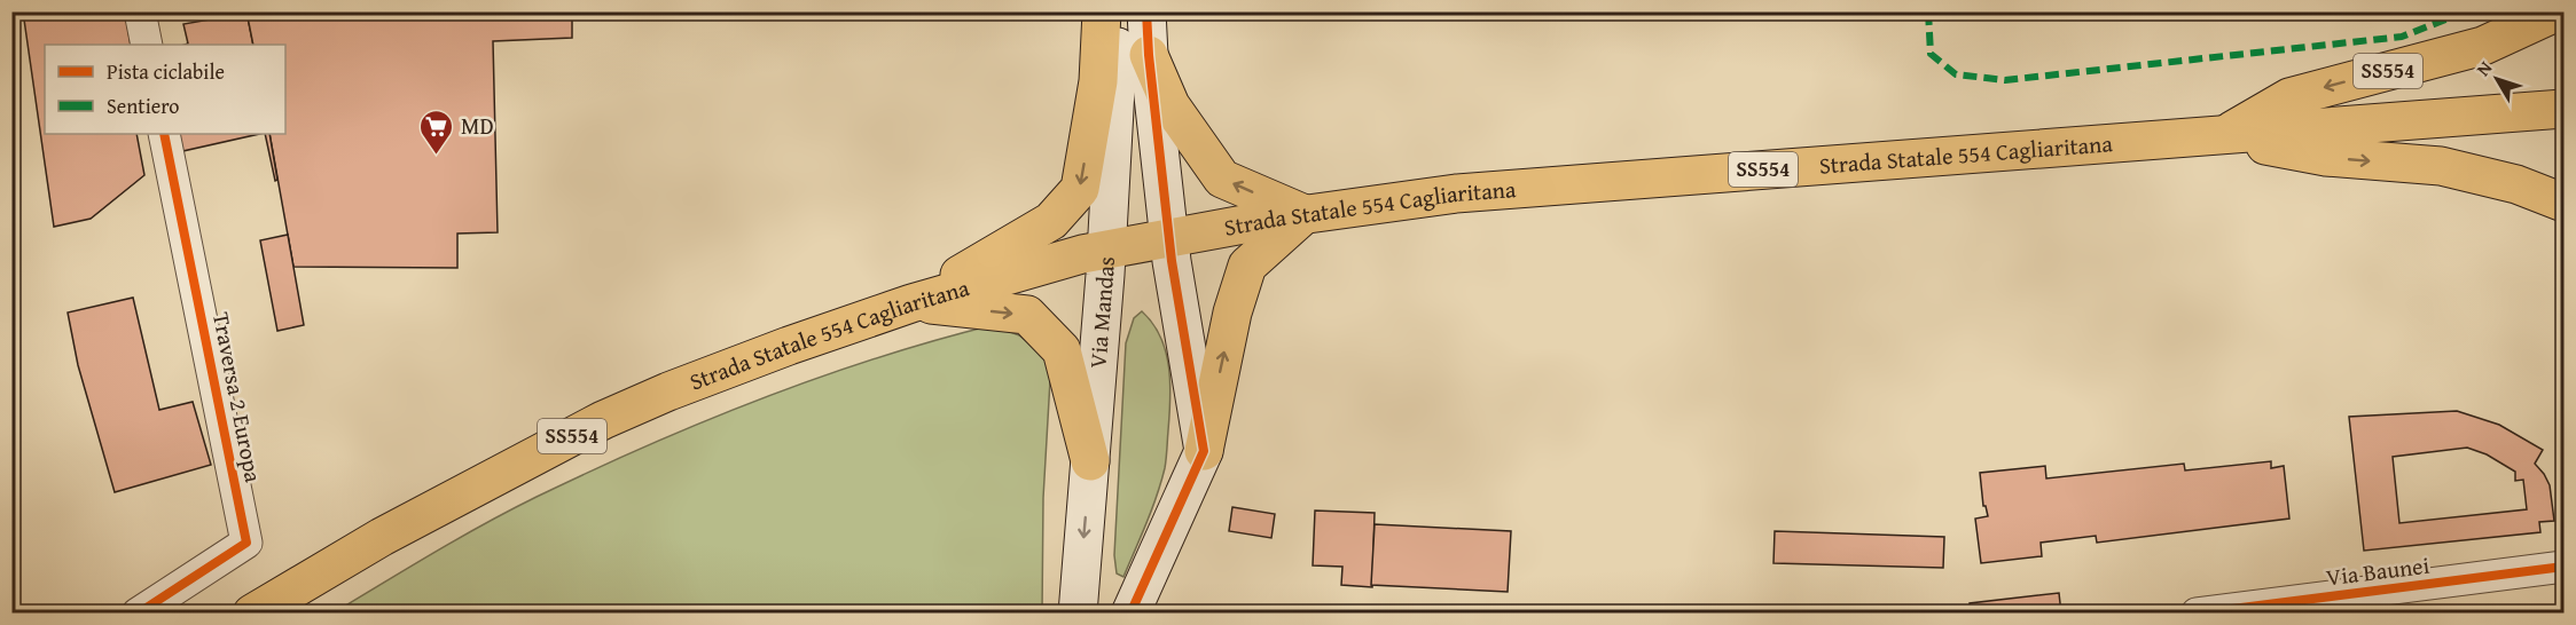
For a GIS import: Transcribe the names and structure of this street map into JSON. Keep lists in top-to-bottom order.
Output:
{
  "streets": {
    "main road": ["SS554", "Strada Statale 554 Cagliaritana"],
    "street": ["Via Mandas", "Traversa 2 Europa", "Via Baunei"]
  },
  "crossings": [
    ["SS554", "Strada Statale 554 Cagliaritana"],
    ["Strada Statale 554 Cagliaritana", "Via Mandas"]
  ],
  "places": {
    "supermarket": ["MD"]
  },
  "legend": ["Pista ciclabile", "Sentiero"],
  "north": "top left"
}
